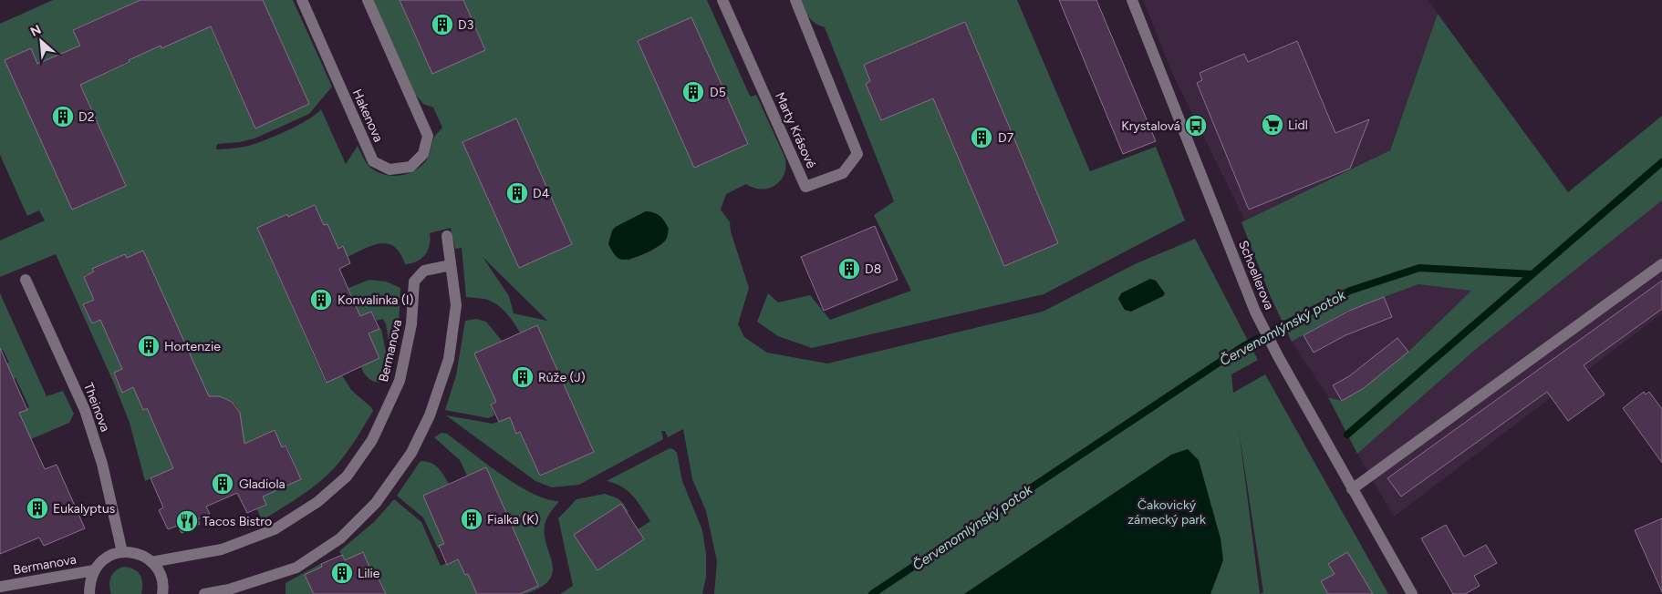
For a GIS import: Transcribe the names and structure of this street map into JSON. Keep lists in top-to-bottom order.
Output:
{
  "streets": {
    "street": [
      "Hakenova",
      "Marty Krásové",
      "Schoellerova",
      "Bermanova",
      "Theinova"
    ]
  },
  "water": ["Červenomlýnský potok"],
  "parks": ["Čakovický zámecký park"],
  "places": {
    "building": [
      "D3",
      "D5",
      "D2",
      "D7",
      "D4",
      "D8",
      "Konvalinka (I)",
      "Hortenzie",
      "Růže (J)",
      "Gladiola",
      "Eukalyptus",
      "Fialka (K)",
      "Lilie"
    ],
    "supermarket": ["Lidl"],
    "bus stop": ["Krystalová"],
    "restaurant": ["Tacos Bistro"]
  },
  "north": "top left"
}
